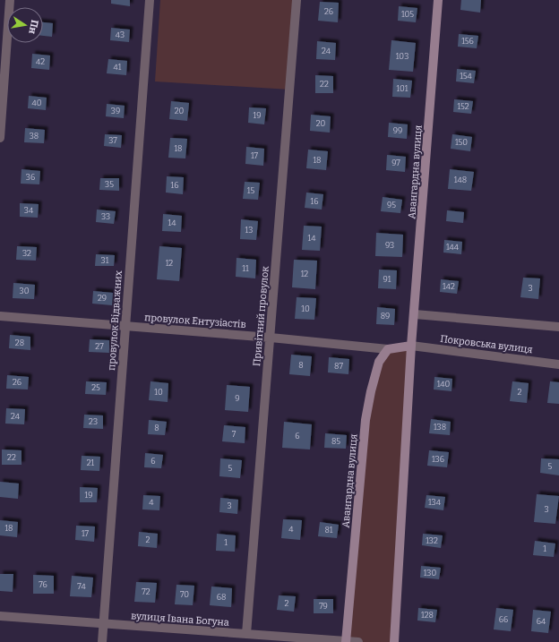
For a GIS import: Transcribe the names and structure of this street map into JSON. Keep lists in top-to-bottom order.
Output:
{
  "streets": {
    "street": [
      "Авангардна вулиця",
      "Привітний провулок",
      "провулок Відважних",
      "провулок Ентузіастів",
      "Покровська вулиця",
      "вулиця Івана Богуна"
    ]
  },
  "crossings": [
    ["Авангардна вулиця", "провулок Ентузіастів"],
    ["Авангардна вулиця", "Покровська вулиця"],
    ["Авангардна вулиця", "вулиця Івана Богуна"],
    ["Привітний провулок", "провулок Ентузіастів"],
    ["Привітний провулок", "вулиця Івана Богуна"],
    ["провулок Відважних", "провулок Ентузіастів"],
    ["провулок Відважних", "вулиця Івана Богуна"]
  ],
  "house_numbers": [
    "26",
    "105",
    "43",
    "156",
    "24",
    "103",
    "42",
    "41",
    "154",
    "22",
    "101",
    "40",
    "152",
    "39",
    "20",
    "19",
    "20",
    "99",
    "38",
    "37",
    "150",
    "18",
    "17",
    "18",
    "97",
    "36",
    "148",
    "35",
    "16",
    "15",
    "16",
    "95",
    "34",
    "33",
    "14",
    "13",
    "14",
    "93",
    "144",
    "32",
    "31",
    "12",
    "11",
    "12",
    "91",
    "142",
    "3",
    "30",
    "29",
    "10",
    "89",
    "28",
    "27",
    "8",
    "87",
    "26",
    "140",
    "25",
    "10",
    "2",
    "9",
    "24",
    "23",
    "138",
    "8",
    "7",
    "6",
    "85",
    "22",
    "136",
    "6",
    "21",
    "5",
    "5",
    "19",
    "4",
    "134",
    "3",
    "3",
    "18",
    "4",
    "81",
    "17",
    "2",
    "132",
    "1",
    "1",
    "130",
    "76",
    "74",
    "72",
    "70",
    "68",
    "2",
    "79",
    "128",
    "66",
    "64"
  ],
  "north": "right"
}
